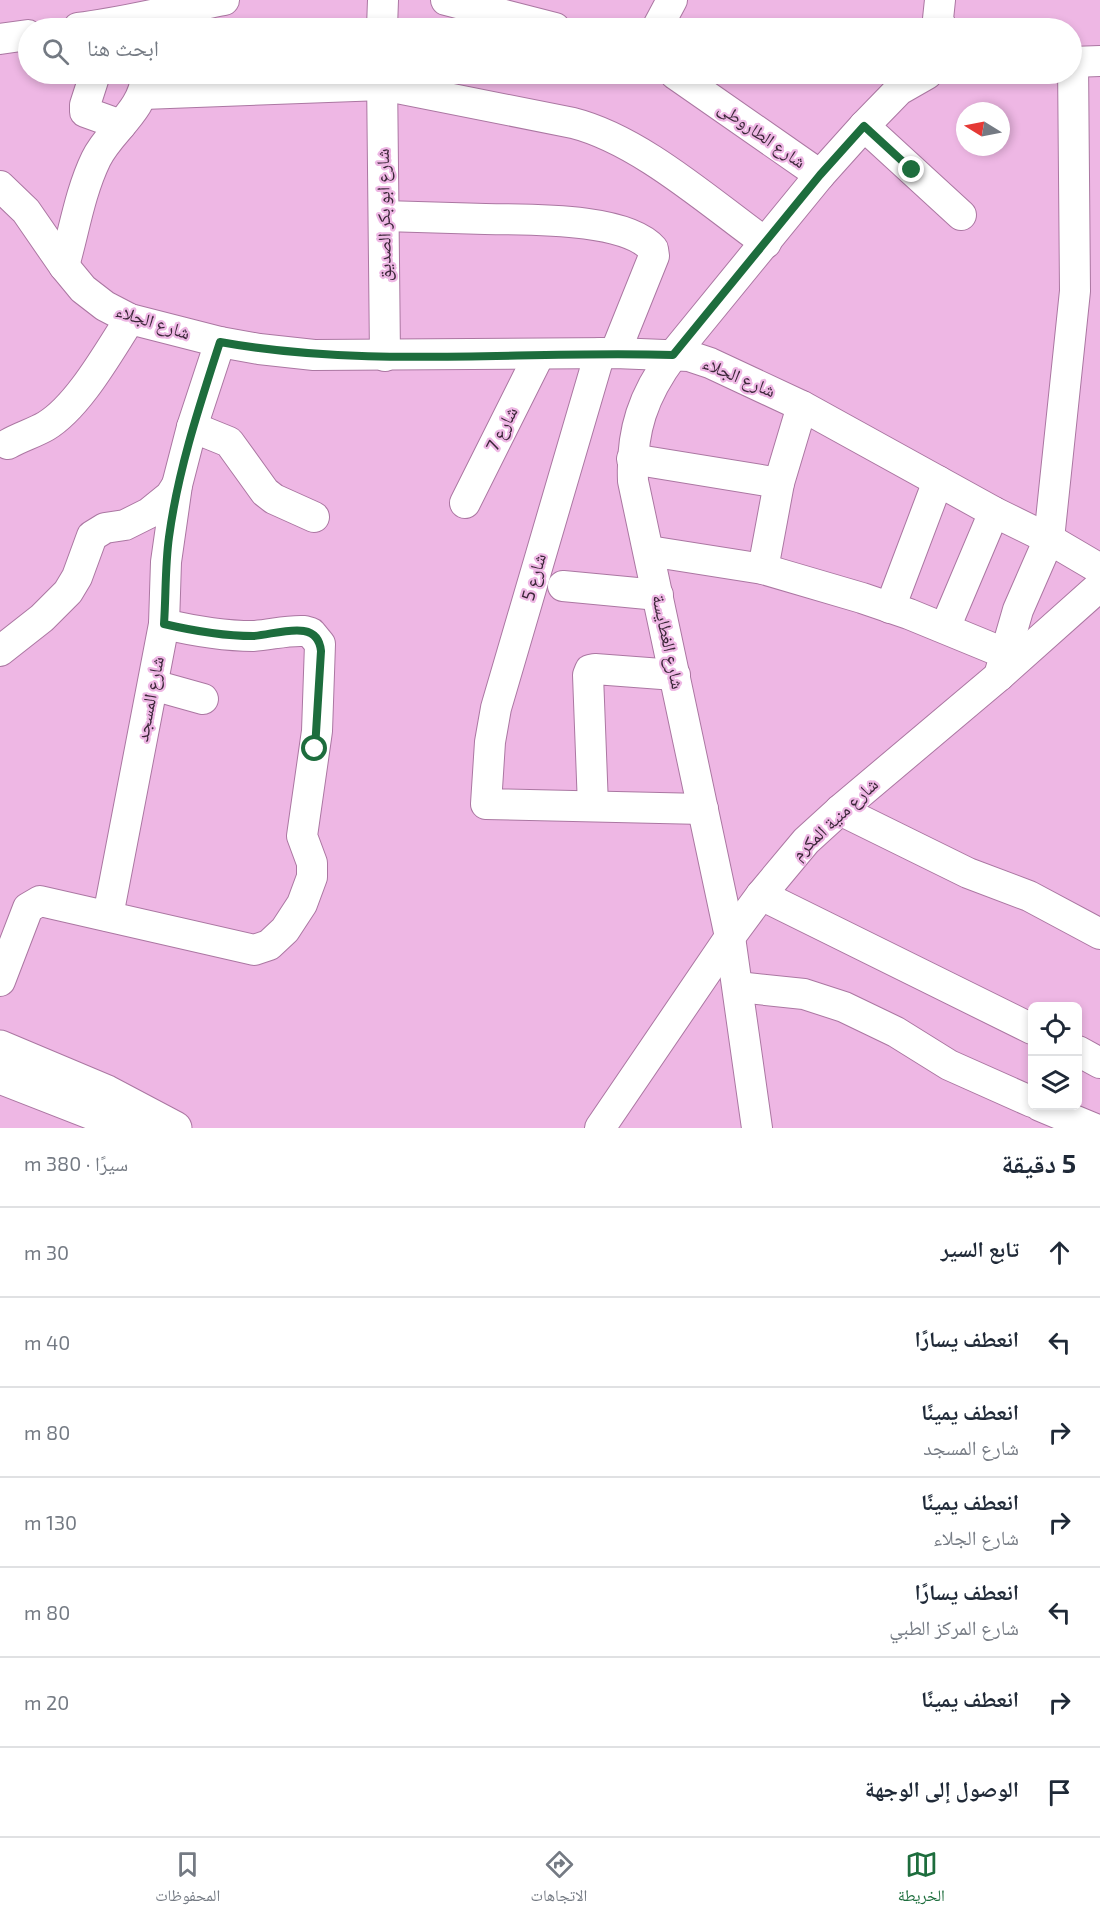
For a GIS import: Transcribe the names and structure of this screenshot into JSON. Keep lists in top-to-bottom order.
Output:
{
  "streets": {
    "street": [
      "شارع الطاروطى",
      "شارع ابو بكر الصديق",
      "شارع الجلاء",
      "شارع 7",
      "شارع 5",
      "شارع الغطايسة",
      "شارع المسجد",
      "شارع منية المكرم"
    ]
  },
  "crossings": [
    ["شارع الطاروطى", "شارع الغطايسة"],
    ["شارع ابو بكر الصديق", "شارع الجلاء"],
    ["شارع ابو بكر الصديق", "شارع 5"],
    ["شارع الجلاء", "شارع 7"],
    ["شارع الجلاء", "شارع 5"],
    ["شارع الجلاء", "شارع الغطايسة"],
    ["شارع الجلاء", "شارع المسجد"],
    ["شارع الغطايسة", "شارع منية المكرم"]
  ],
  "north": "left",
  "page": {
    "search": "ابحث هنا",
    "heading": ["5 دقيقة", "سيرًا · 380 m"],
    "list": [
      ["تابع السير", "30 m"],
      ["انعطف يسارًا", "40 m"],
      ["انعطف يمينًا", "شارع المسجد", "80 m"],
      ["انعطف يمينًا", "شارع الجلاء", "130 m"],
      ["انعطف يسارًا", "شارع المركز الطبي", "80 m"],
      ["انعطف يمينًا", "20 m"],
      "الوصول إلى الوجهة"
    ],
    "nav": ["الخريطة", "الاتجاهات", "المحفوظات"]
  }
}
